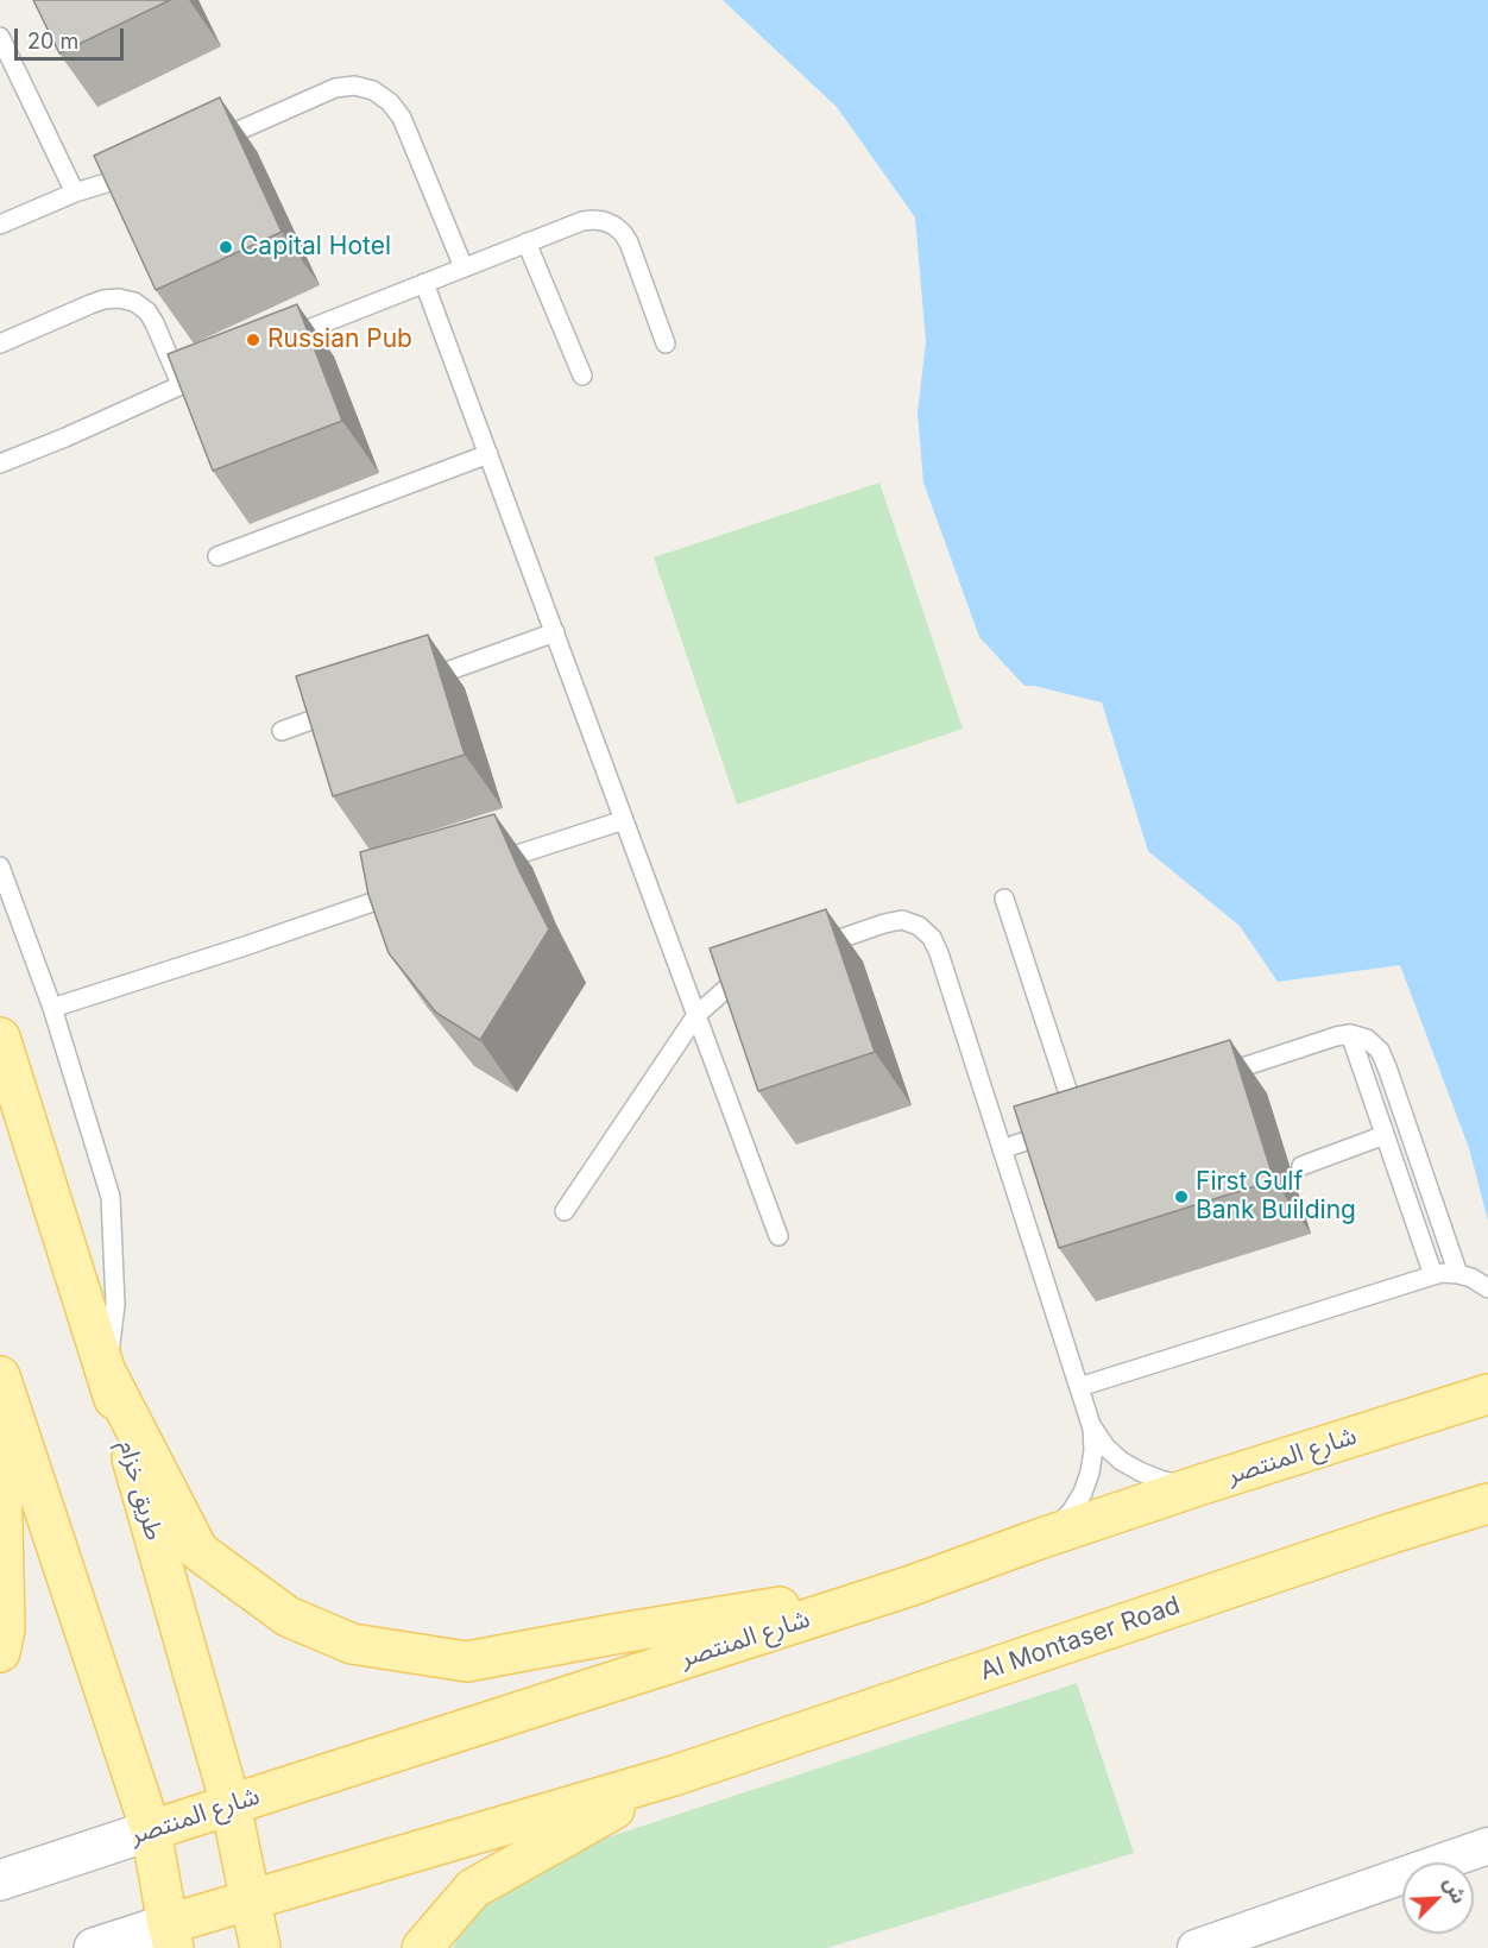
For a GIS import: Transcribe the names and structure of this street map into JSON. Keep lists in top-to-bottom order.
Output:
{
  "streets": {
    "main road": ["شارع المنتصر", "طريق خزام", "Al Montaser Road"]
  },
  "crossings": [
    ["شارع المنتصر", "طريق خزام"]
  ],
  "places": ["Capital Hotel", "Russian Pub", "First Gulf Bank Building"],
  "scale_bar": "20 m",
  "north": "top right"
}
